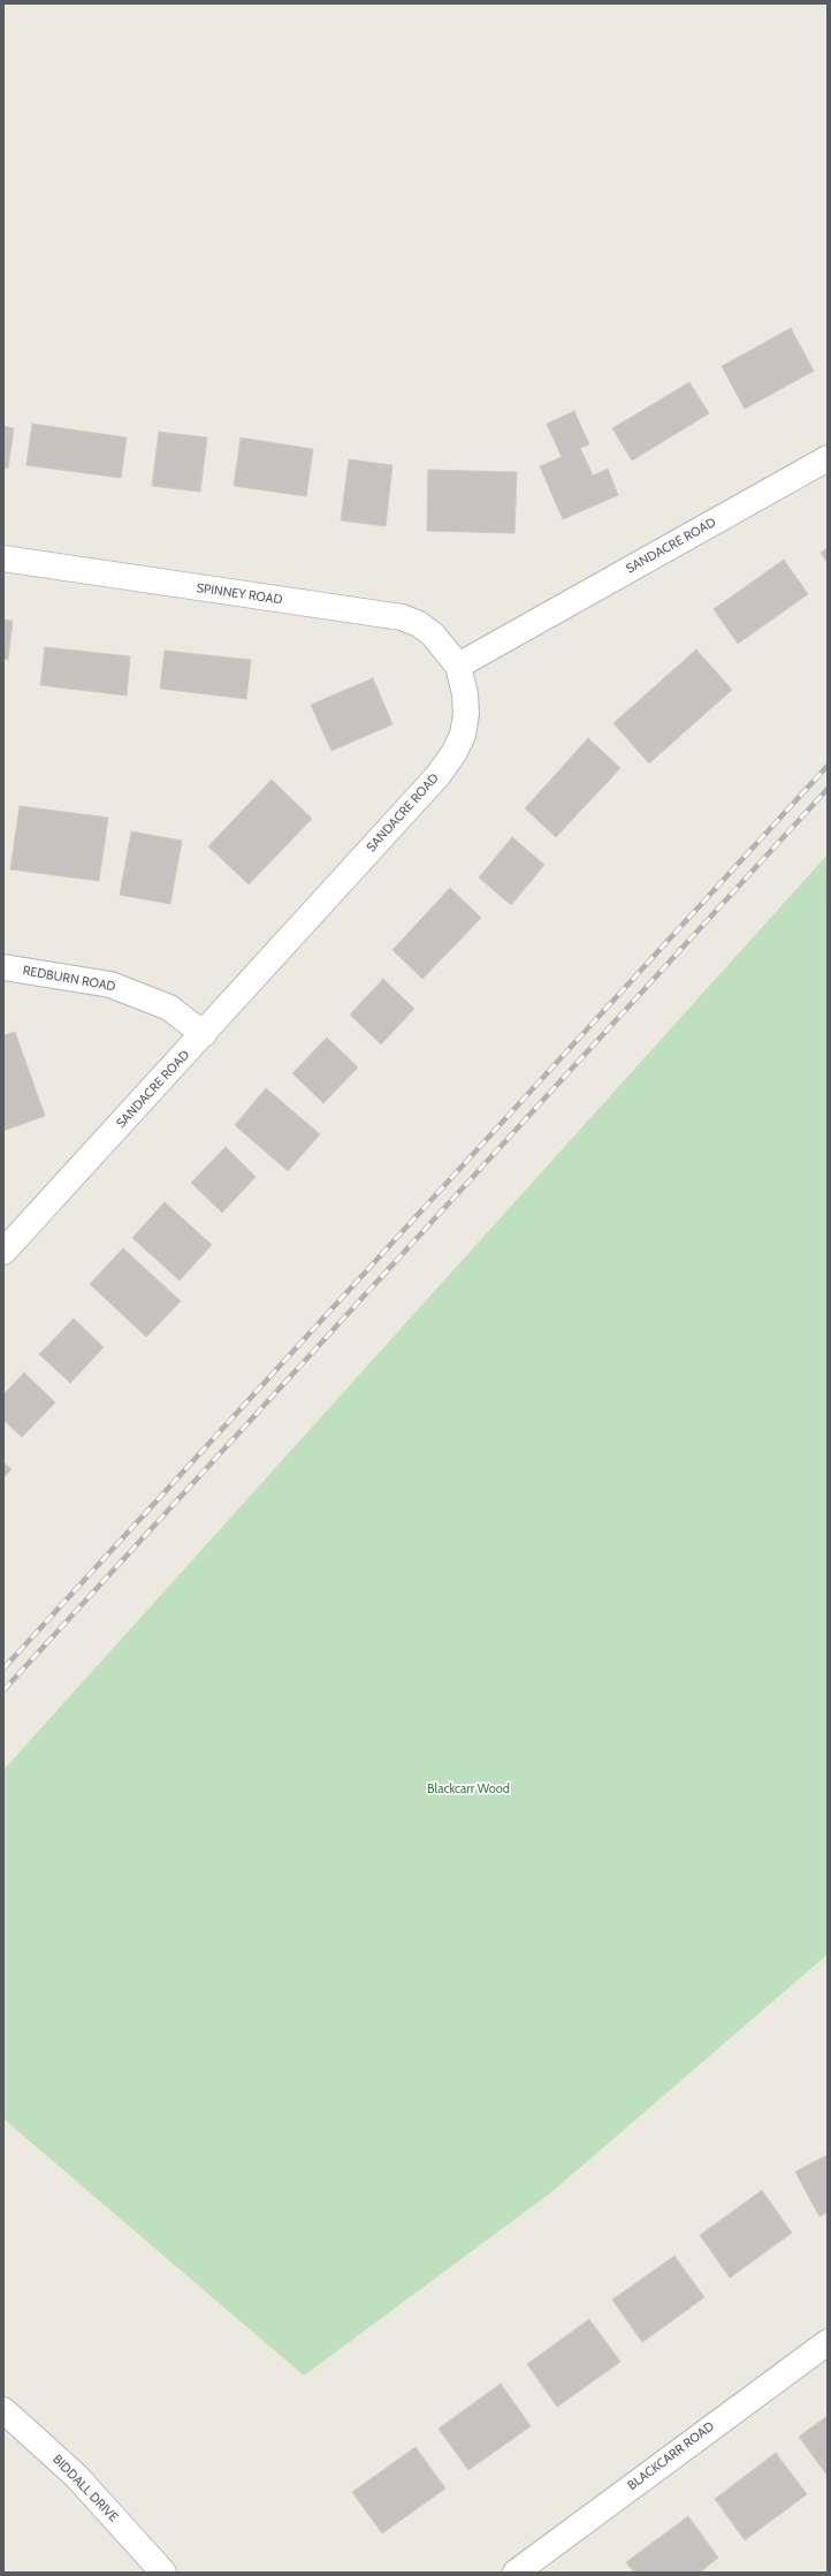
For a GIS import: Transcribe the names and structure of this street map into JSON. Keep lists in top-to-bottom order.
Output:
{
  "streets": {
    "street": [
      "SANDACRE ROAD",
      "SPINNEY ROAD",
      "REDBURN ROAD",
      "BLACKCARR ROAD",
      "BIDDALL DRIVE"
    ]
  },
  "crossings": [
    ["SANDACRE ROAD", "SPINNEY ROAD"],
    ["SANDACRE ROAD", "REDBURN ROAD"]
  ],
  "parks": ["Blackcarr Wood"]
}
